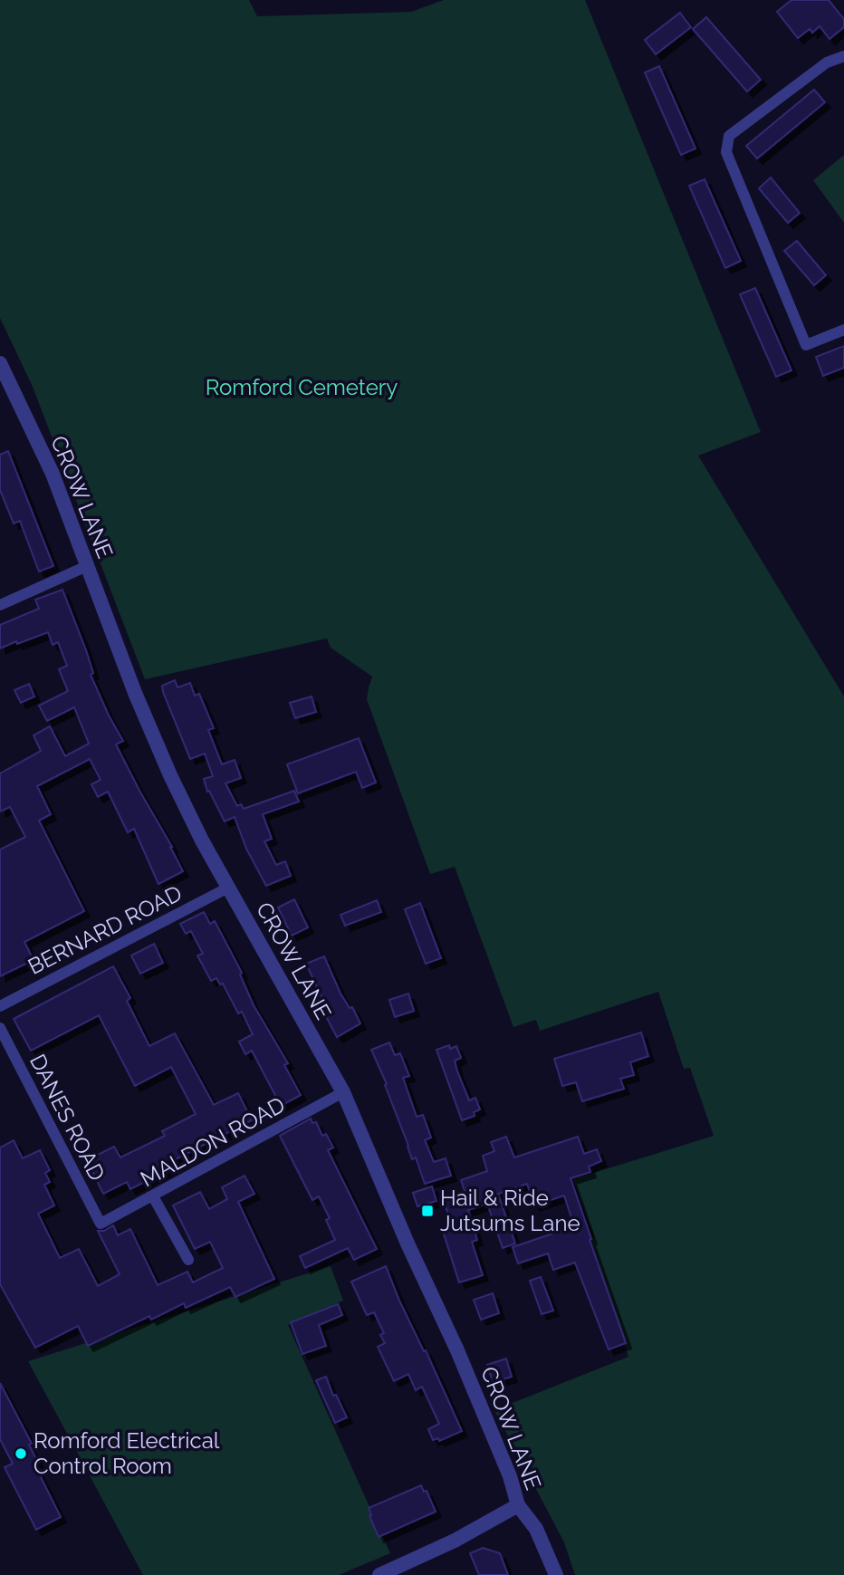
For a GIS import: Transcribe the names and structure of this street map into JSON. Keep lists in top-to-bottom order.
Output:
{
  "streets": {
    "street": [
      "CROW LANE",
      "BERNARD ROAD",
      "DANES ROAD",
      "MALDON ROAD"
    ]
  },
  "crossings": [
    ["CROW LANE", "BERNARD ROAD"],
    ["CROW LANE", "MALDON ROAD"],
    ["DANES ROAD", "MALDON ROAD"]
  ],
  "parks": ["Romford Cemetery"],
  "places": {
    "transit": ["Hail & Ride Jutsums Lane"],
    "other": ["Romford Electrical Control Room"]
  }
}
